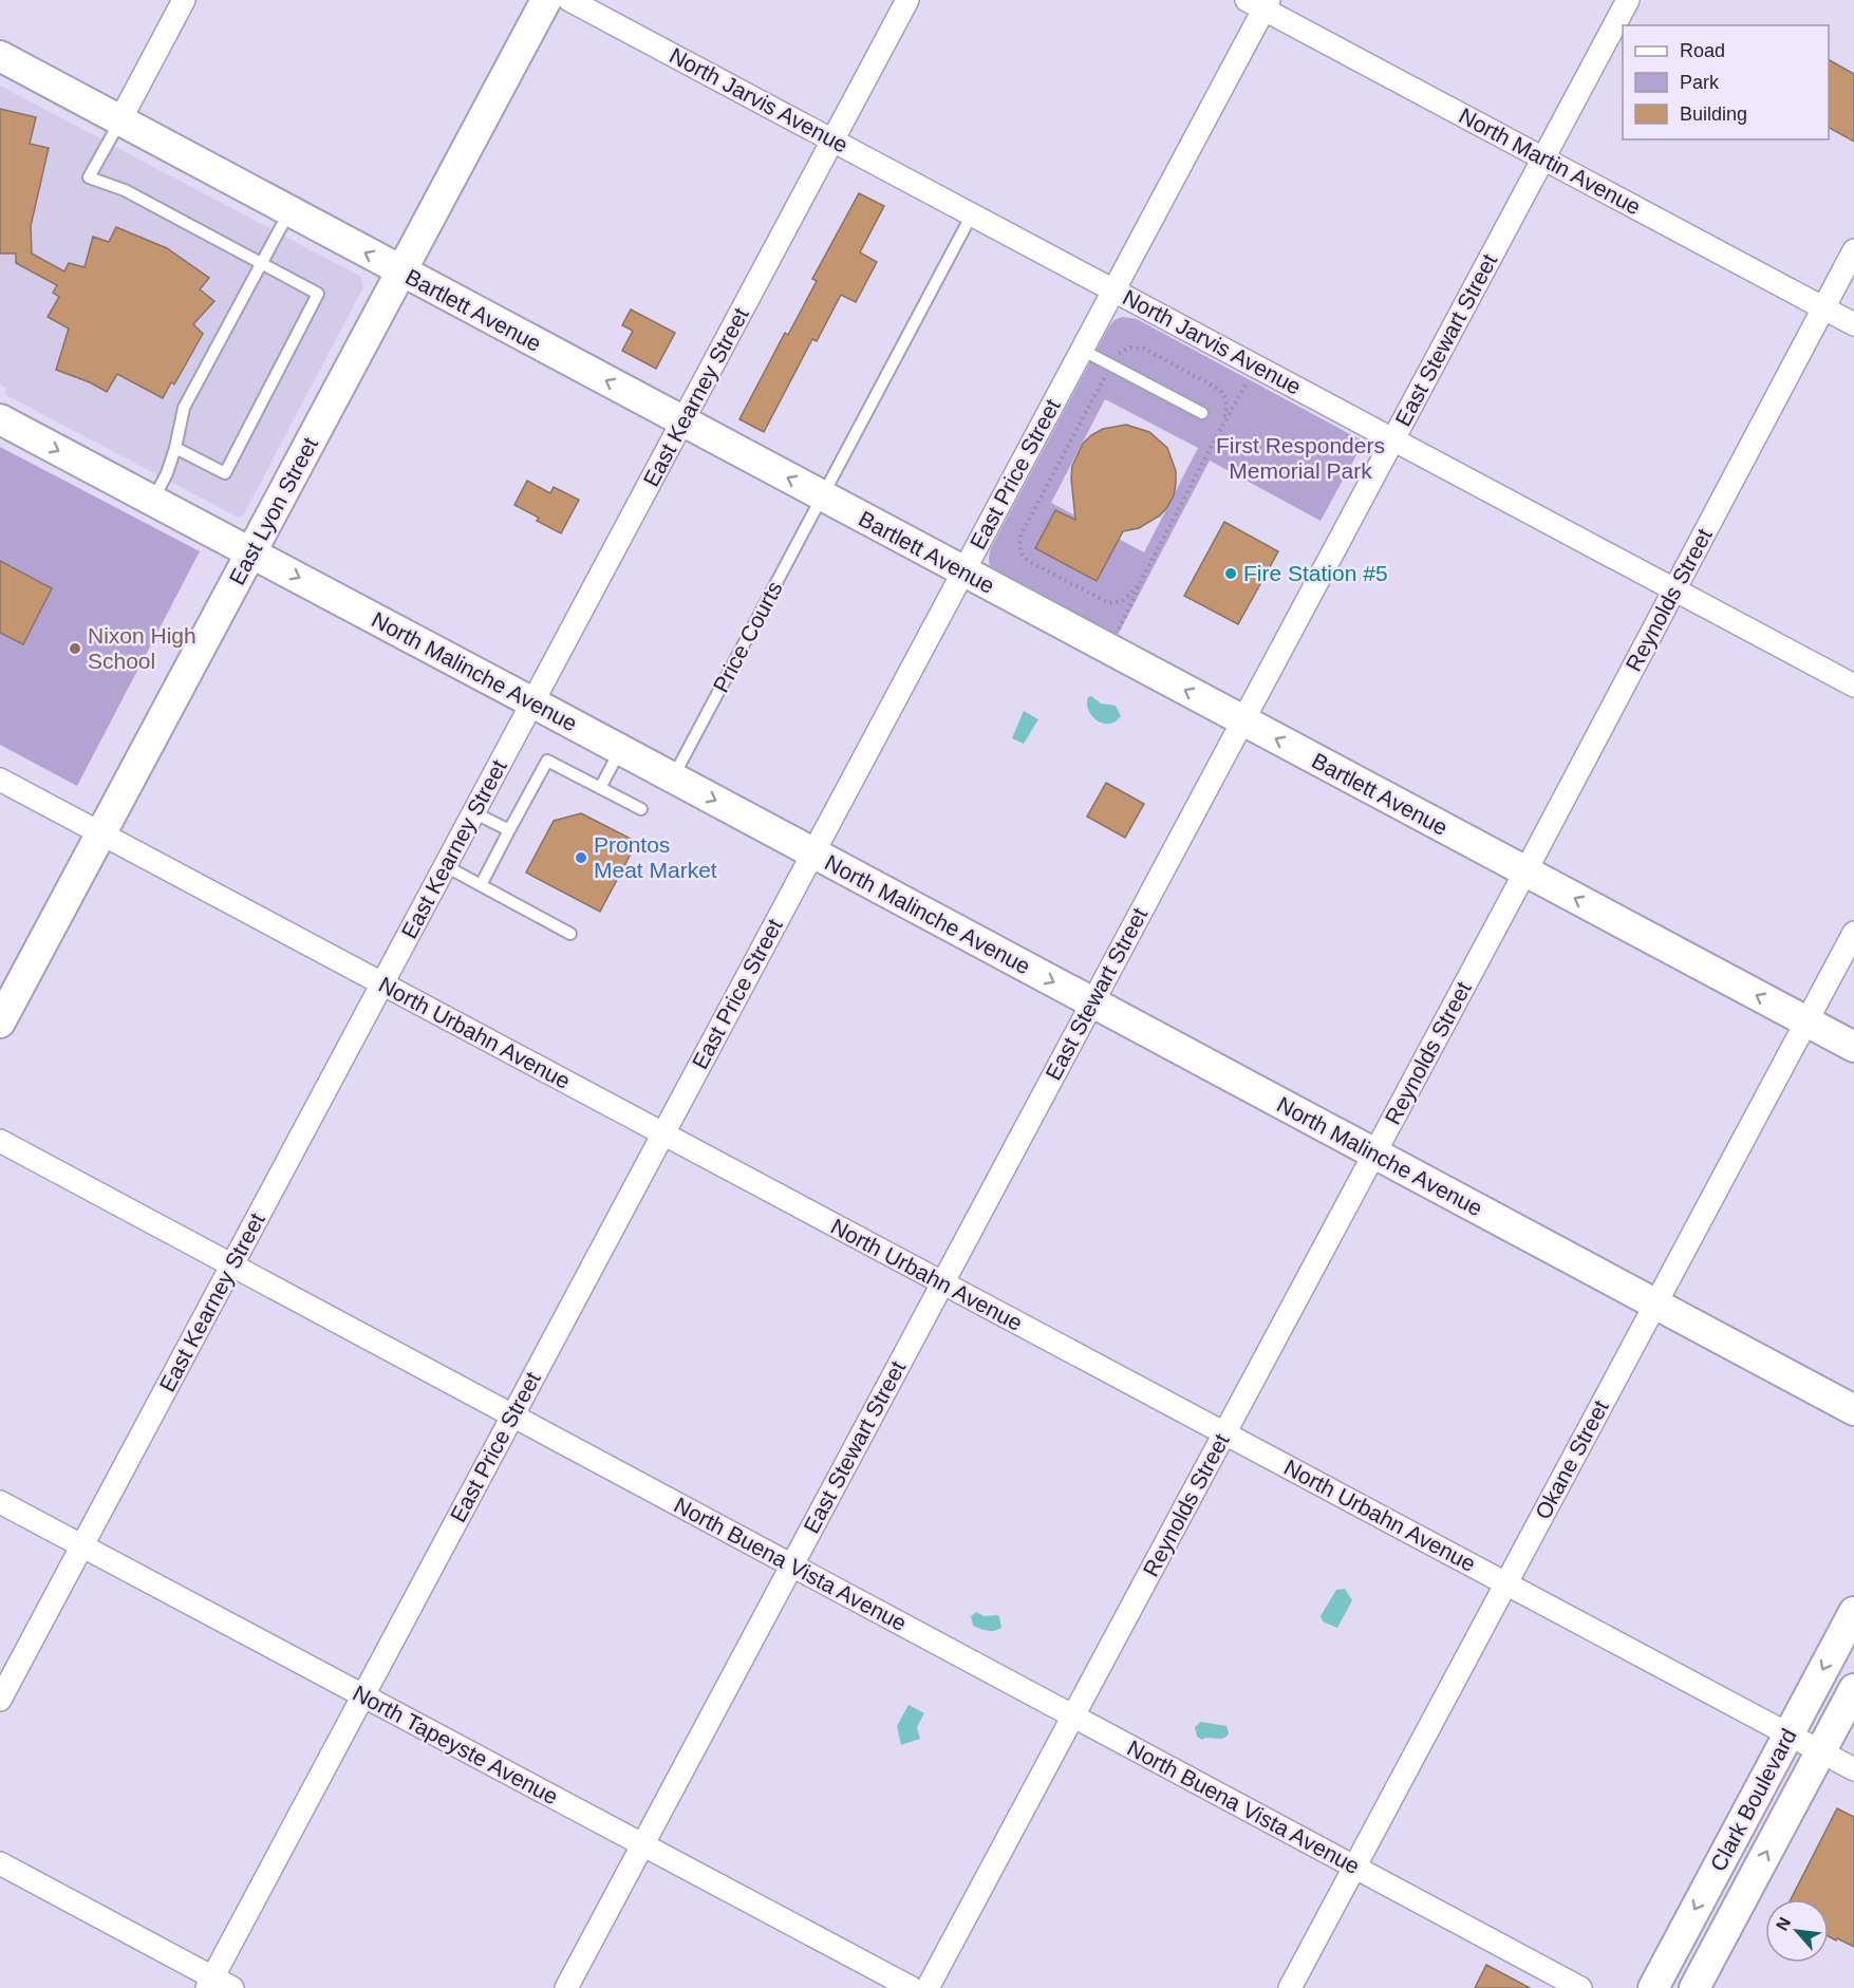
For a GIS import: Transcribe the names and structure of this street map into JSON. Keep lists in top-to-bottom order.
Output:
{
  "streets": {
    "main road": [
      "Bartlett Avenue",
      "East Lyon Street",
      "North Malinche Avenue",
      "Clark Boulevard"
    ],
    "street": [
      "North Jarvis Avenue",
      "North Martin Avenue",
      "East Stewart Street",
      "East Kearney Street",
      "East Price Street",
      "Reynolds Street",
      "North Urbahn Avenue",
      "Okane Street",
      "North Buena Vista Avenue",
      "North Tapeyste Avenue"
    ],
    "lane": ["Price Courts"]
  },
  "crossings": [
    ["North Jarvis Avenue", "East Stewart Street"],
    ["North Jarvis Avenue", "East Kearney Street"],
    ["North Jarvis Avenue", "East Price Street"],
    ["North Jarvis Avenue", "Reynolds Street"],
    ["North Jarvis Avenue", "Price Courts"],
    ["North Martin Avenue", "East Stewart Street"],
    ["North Martin Avenue", "East Price Street"],
    ["North Martin Avenue", "Reynolds Street"],
    ["Bartlett Avenue", "East Stewart Street"],
    ["Bartlett Avenue", "East Kearney Street"],
    ["Bartlett Avenue", "East Price Street"],
    ["Bartlett Avenue", "East Lyon Street"],
    ["Bartlett Avenue", "Reynolds Street"],
    ["Bartlett Avenue", "Price Courts"],
    ["Bartlett Avenue", "Okane Street"],
    ["East Stewart Street", "North Malinche Avenue"],
    ["East Stewart Street", "North Urbahn Avenue"],
    ["East Stewart Street", "North Buena Vista Avenue"],
    ["East Stewart Street", "North Tapeyste Avenue"],
    ["East Kearney Street", "North Malinche Avenue"],
    ["East Kearney Street", "North Urbahn Avenue"],
    ["East Kearney Street", "North Buena Vista Avenue"],
    ["East Kearney Street", "North Tapeyste Avenue"],
    ["East Price Street", "North Malinche Avenue"],
    ["East Price Street", "North Urbahn Avenue"],
    ["East Price Street", "North Buena Vista Avenue"],
    ["East Price Street", "North Tapeyste Avenue"],
    ["East Lyon Street", "North Malinche Avenue"],
    ["East Lyon Street", "North Urbahn Avenue"],
    ["Reynolds Street", "North Malinche Avenue"],
    ["Reynolds Street", "North Urbahn Avenue"],
    ["Reynolds Street", "North Buena Vista Avenue"],
    ["Price Courts", "North Malinche Avenue"],
    ["North Malinche Avenue", "Okane Street"],
    ["North Urbahn Avenue", "Okane Street"],
    ["North Urbahn Avenue", "Clark Boulevard"],
    ["Okane Street", "North Buena Vista Avenue"]
  ],
  "one_way": ["Bartlett Avenue", "North Malinche Avenue"],
  "parks": ["First Responders Memorial Park"],
  "places": ["Fire Station #5", "Nixon High School", "Prontos Meat Market"],
  "legend": ["Road", "Park", "Building"],
  "north": "top left"
}
